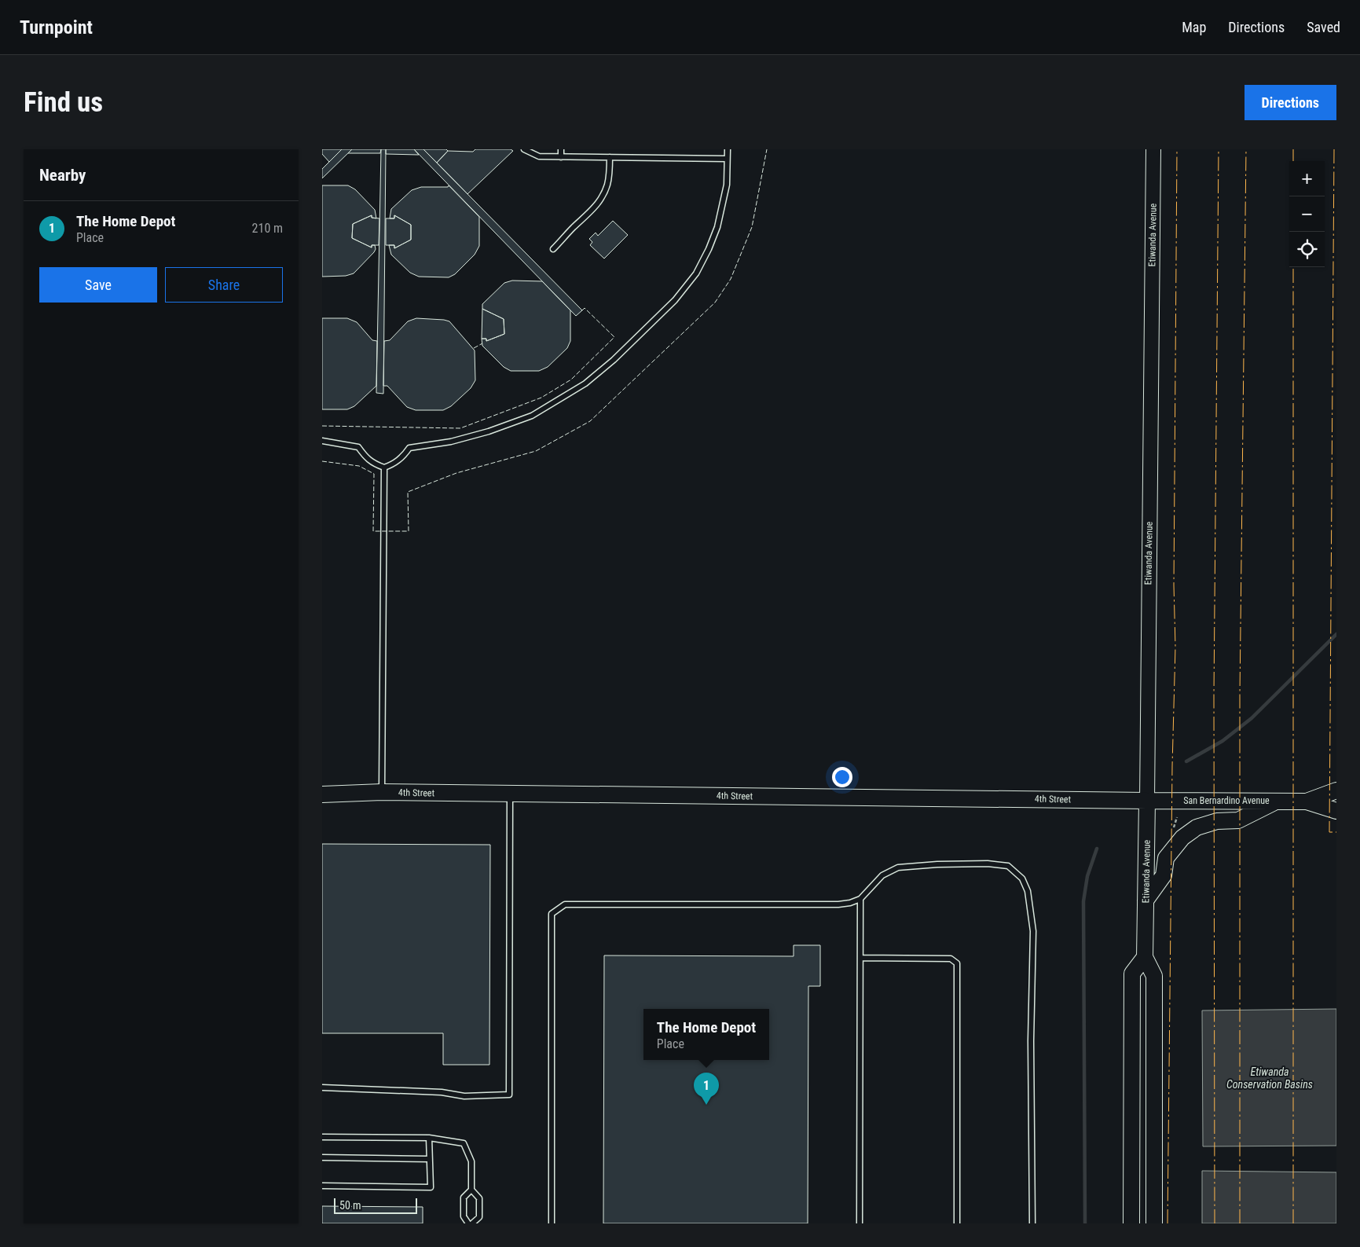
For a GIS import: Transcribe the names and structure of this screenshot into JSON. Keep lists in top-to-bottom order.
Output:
{
  "streets": {
    "main road": ["Etiwanda Avenue", "4th Street", "San Bernardino Avenue"]
  },
  "crossings": [
    ["Etiwanda Avenue", "4th Street"],
    ["Etiwanda Avenue", "San Bernardino Avenue"],
    ["4th Street", "San Bernardino Avenue"]
  ],
  "water": ["Etiwanda Conservation Basins"],
  "scale_bar": "50 m",
  "page": {
    "header": "Turnpoint",
    "nav": ["Map", "Directions", "Saved"],
    "buttons": [
      "Directions",
      ["Save", "Share"]
    ],
    "title": "Find us",
    "heading": "Nearby",
    "map_buttons": ["+", "−"],
    "list": [
      {
        "mark": "1",
        "name": "The Home Depot",
        "note": "Place",
        "value": "210 m"
      }
    ],
    "popup": ["The Home Depot", "Place"],
    "pins": "1",
    "scale": "50 m"
  }
}
